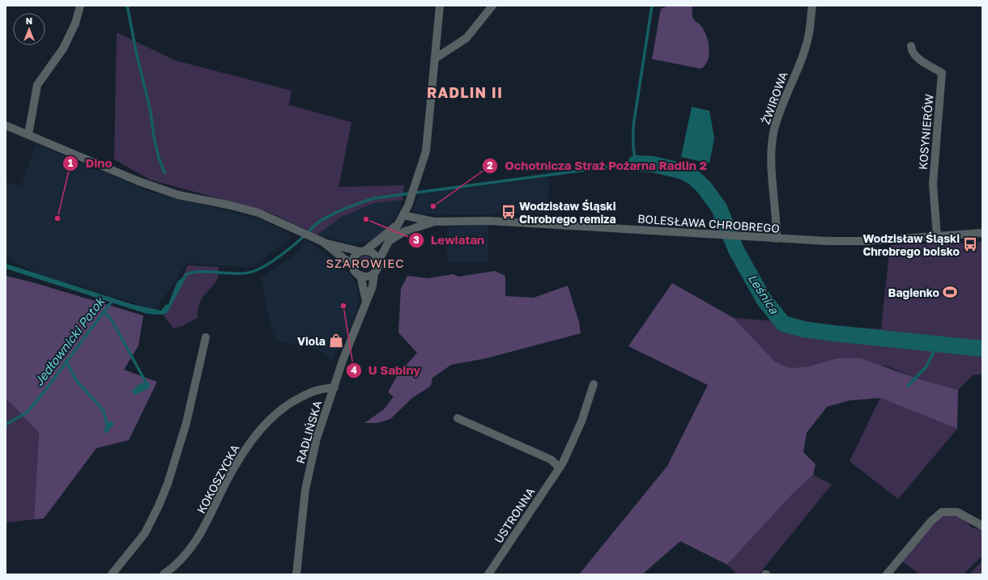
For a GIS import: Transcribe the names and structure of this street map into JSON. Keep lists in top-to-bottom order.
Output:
{
  "streets": {
    "street": [
      "ŻWIROWA",
      "KOSYNIERÓW",
      "BOLESŁAWA CHROBREGO",
      "RADLIŃSKA",
      "KOKOSZYCKA",
      "USTRONNA"
    ]
  },
  "crossings": [
    ["ŻWIROWA", "BOLESŁAWA CHROBREGO"],
    ["KOSYNIERÓW", "BOLESŁAWA CHROBREGO"],
    ["RADLIŃSKA", "KOKOSZYCKA"]
  ],
  "districts": ["RADLIN II", "SZAROWIEC"],
  "water": ["Leśnica", "Jedłownicki Potok"],
  "places": {
    "other": [
      "Ochotnicza Straż Pożarna Radlin 2",
      "Dino",
      "Lewiatan",
      "U Sabiny"
    ],
    "bus stop": ["Wodzisław Śląski Chrobrego remiza", "Wodzisław Śląski Chrobrego boisko"],
    "sports": ["Bagienko"],
    "shop": ["Viola"]
  },
  "north": "top"
}
